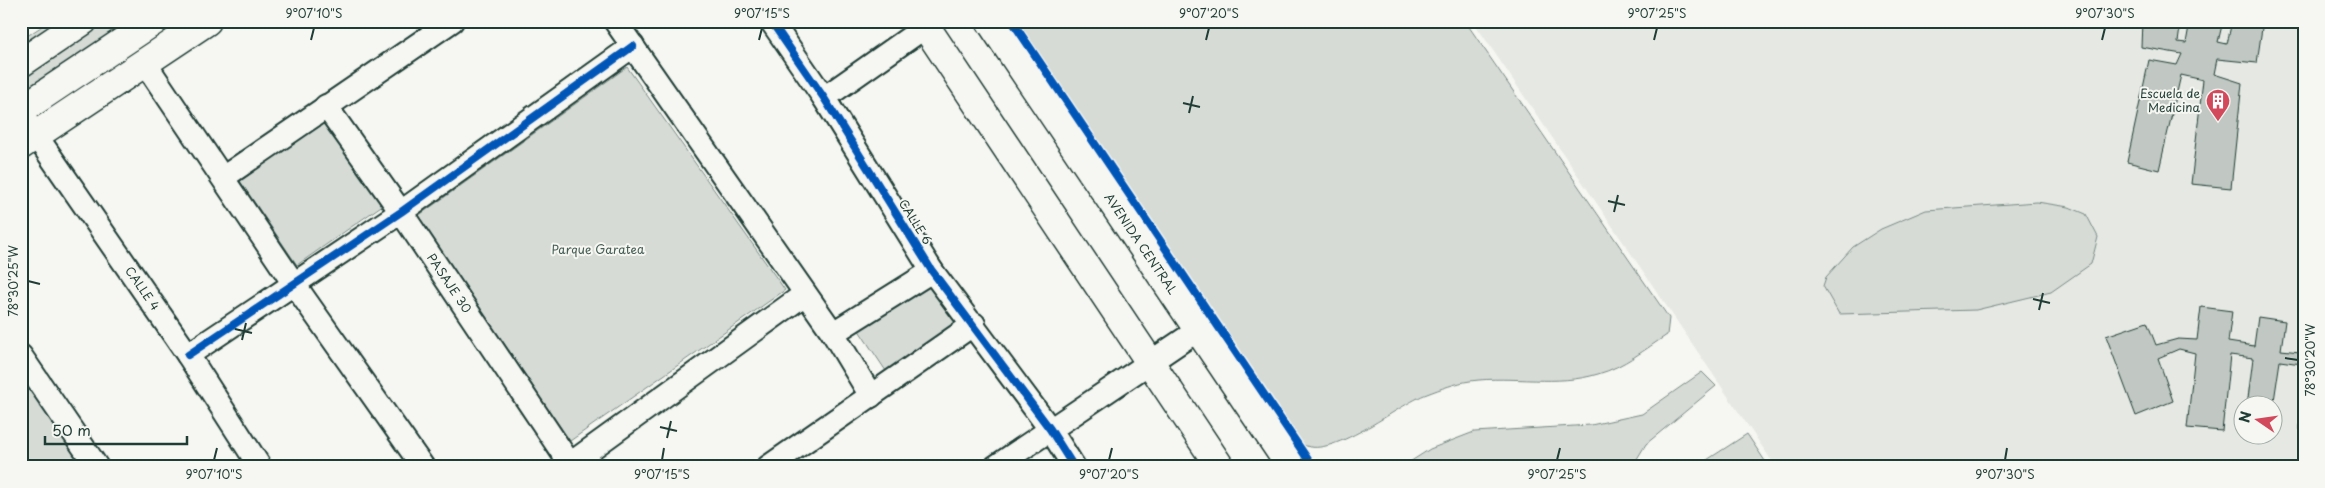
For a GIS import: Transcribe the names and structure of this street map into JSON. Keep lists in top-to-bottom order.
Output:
{
  "streets": {
    "main road": ["AVENIDA CENTRAL"],
    "street": ["CALLE 6", "PASAJE 30", "CALLE 4"]
  },
  "parks": ["Parque Garatea"],
  "places": {
    "building": ["Escuela de Medicina"]
  },
  "scale_bar": "50 m",
  "north": "left",
  "coordinates": [
    "9°07'10\"S",
    "9°07'15\"S",
    "9°07'20\"S",
    "9°07'25\"S",
    "9°07'30\"S",
    "78°30'25\"W",
    "78°30'20\"W"
  ]
}
